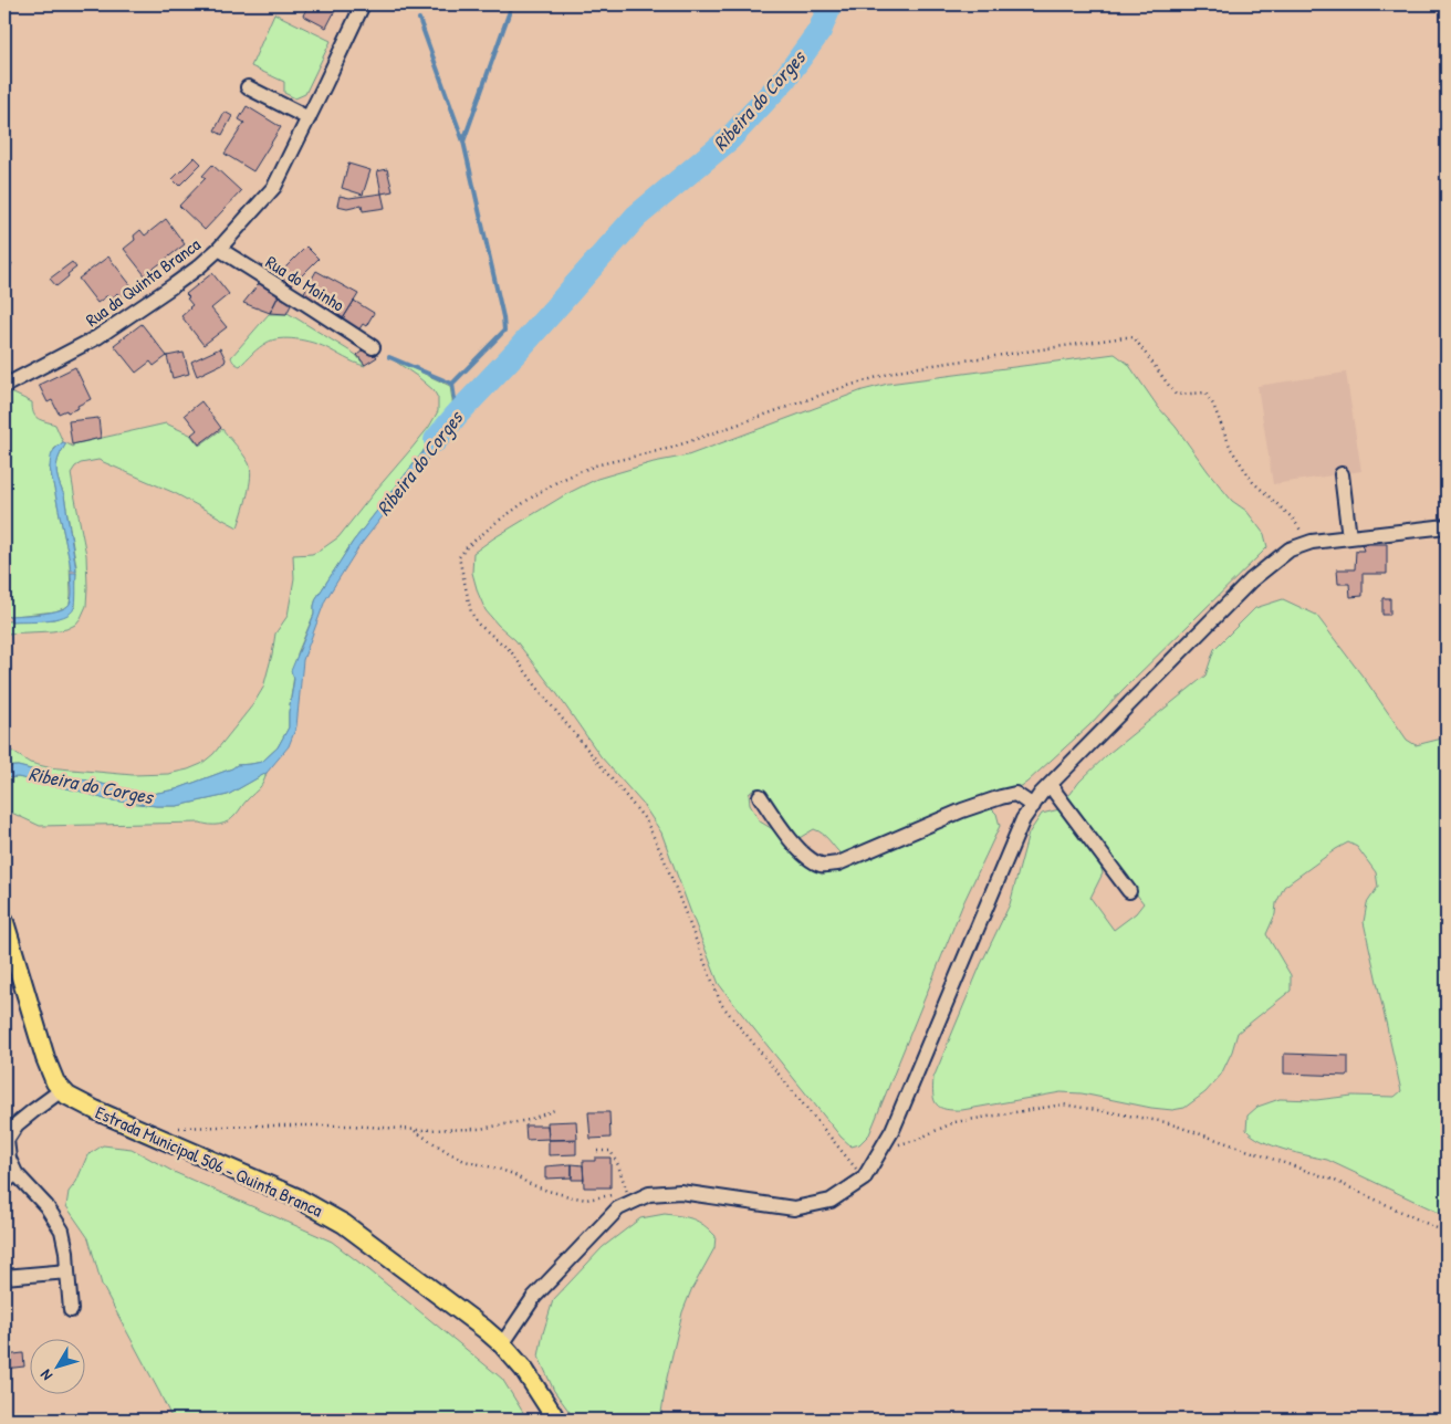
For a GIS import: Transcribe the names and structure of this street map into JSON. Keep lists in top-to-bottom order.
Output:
{
  "streets": {
    "main road": ["Estrada Municipal 506 - Quinta Branca"],
    "street": ["Rua da Quinta Branca", "Rua do Moinho"]
  },
  "crossings": [
    ["Rua da Quinta Branca", "Rua do Moinho"]
  ],
  "water": ["Ribeira do Corges"],
  "north": "bottom left"
}
